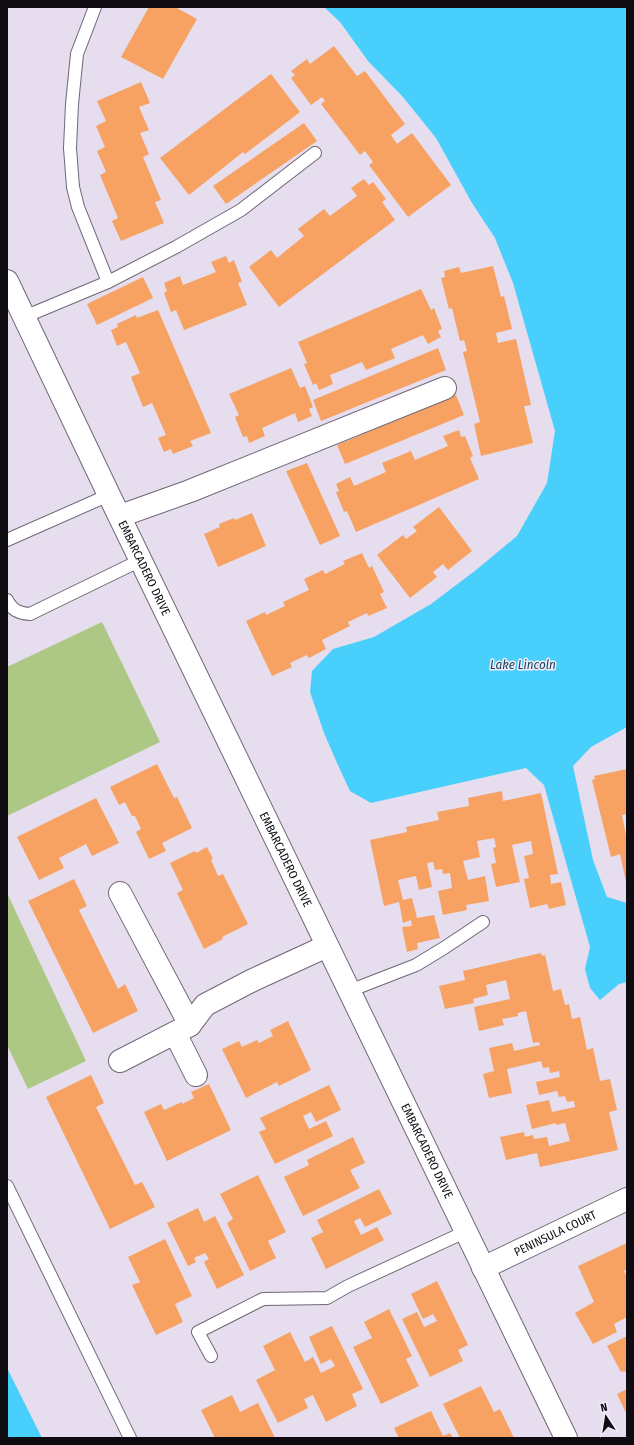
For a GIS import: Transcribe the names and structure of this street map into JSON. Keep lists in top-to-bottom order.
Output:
{
  "streets": {
    "street": ["EMBARCADERO DRIVE", "PENINSULA COURT"]
  },
  "crossings": [
    ["EMBARCADERO DRIVE", "PENINSULA COURT"]
  ],
  "water": ["Lake Lincoln"],
  "north": "top"
}
